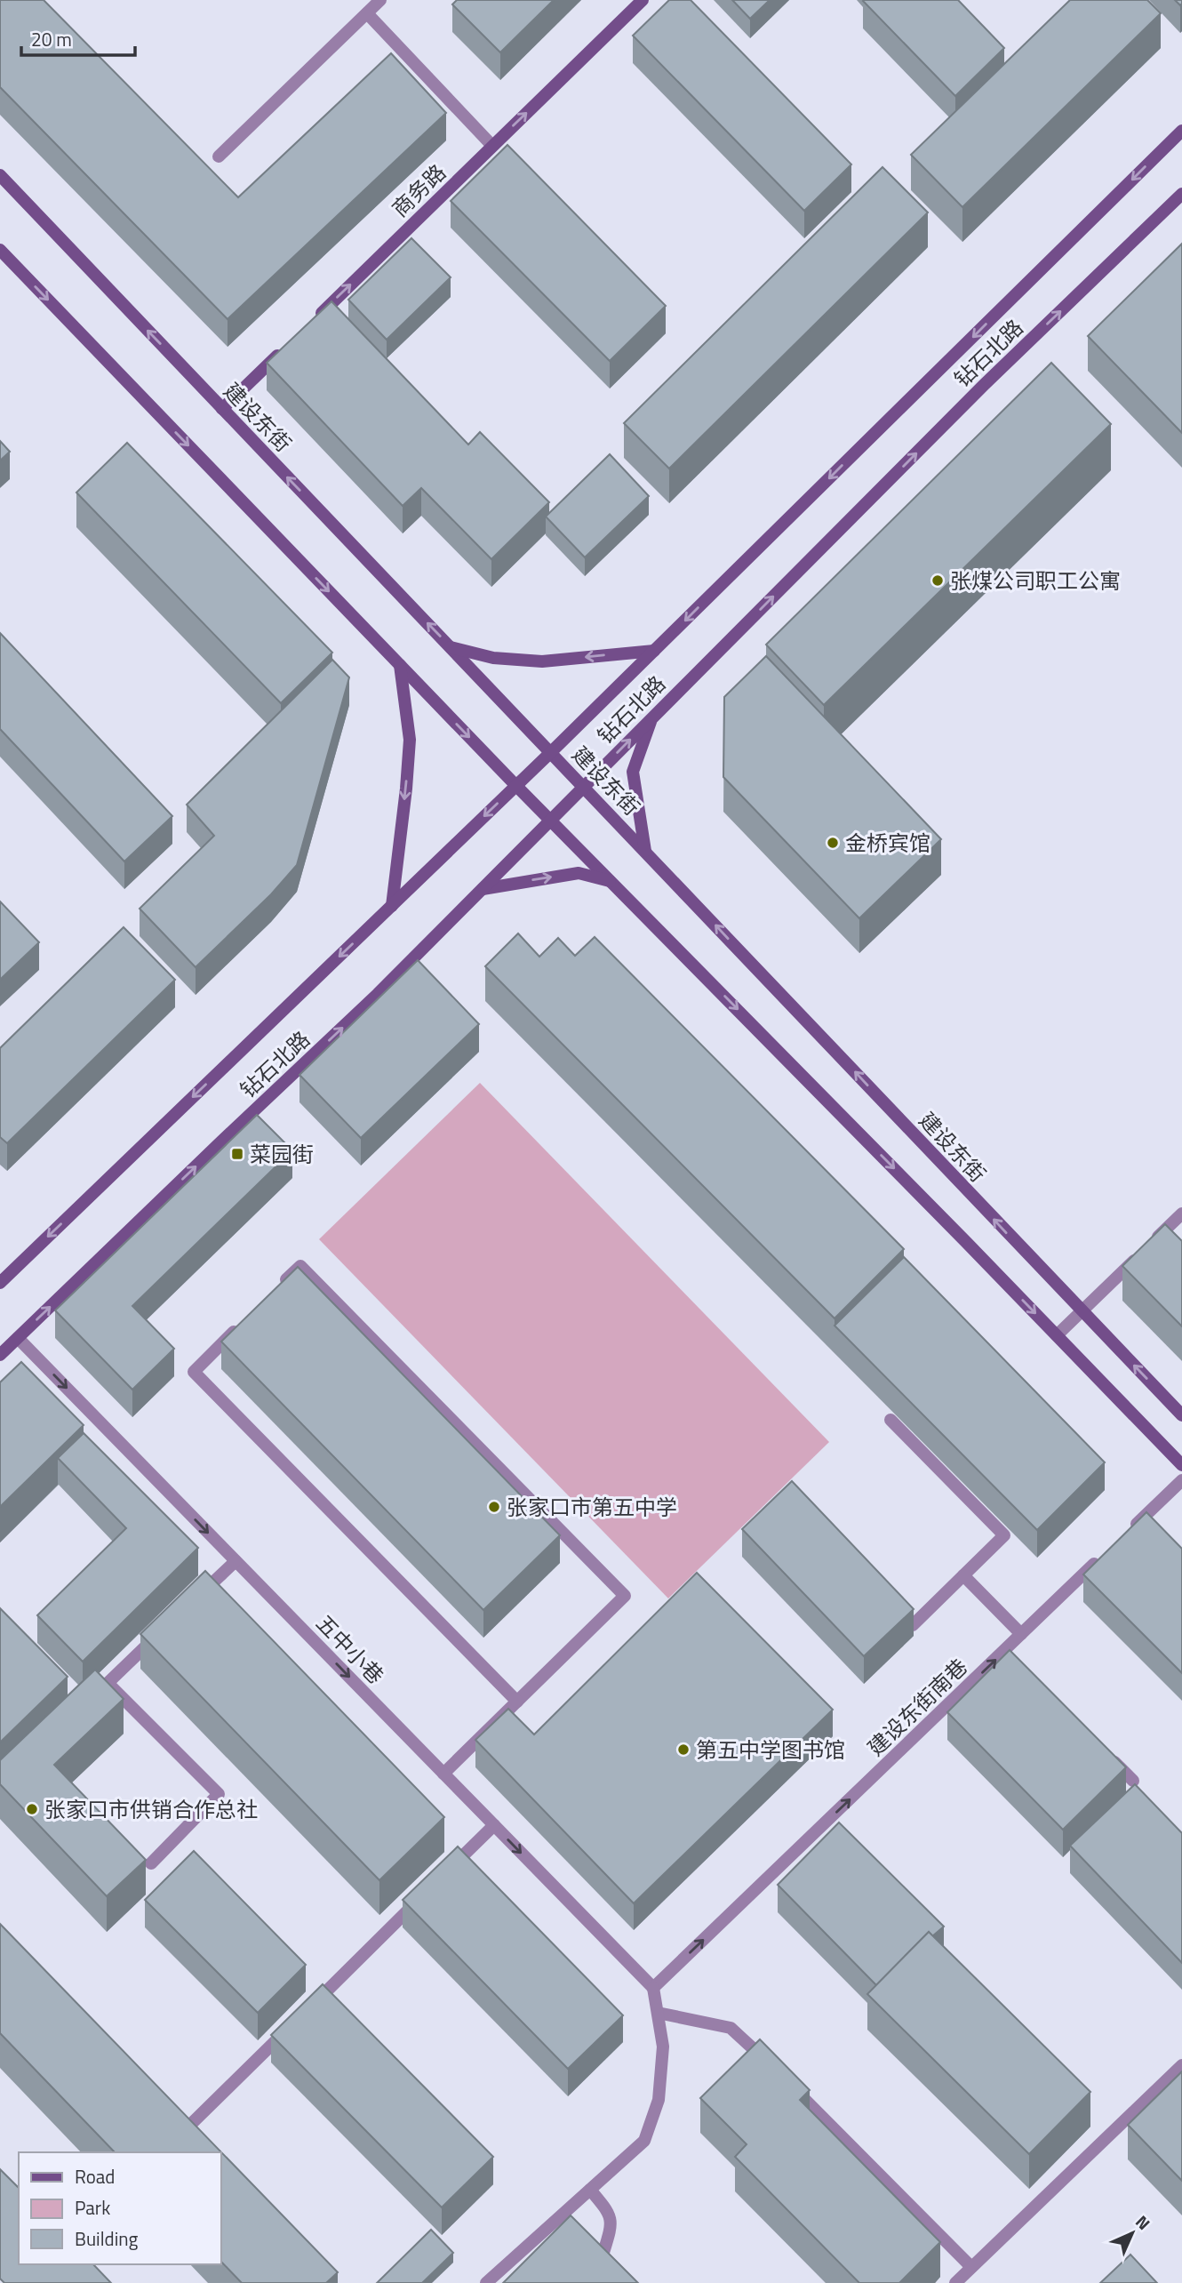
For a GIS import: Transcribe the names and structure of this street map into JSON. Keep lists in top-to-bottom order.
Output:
{
  "streets": {
    "main road": ["商务路", "钻石北路", "建设东街"],
    "street": ["五中小巷", "建设东街南巷"]
  },
  "crossings": [
    ["钻石北路", "建设东街"],
    ["钻石北路", "五中小巷"],
    ["五中小巷", "建设东街南巷"]
  ],
  "one_way": ["商务路", "五中小巷", "建设东街南巷"],
  "places": {
    "other": [
      "张煤公司职工公寓",
      "金桥宾馆",
      "张家口市第五中学",
      "第五中学图书馆",
      "张家口市供销合作总社"
    ],
    "transit": ["菜园街"]
  },
  "legend": ["Road", "Park", "Building"],
  "scale_bar": "20 m",
  "north": "top right"
}
